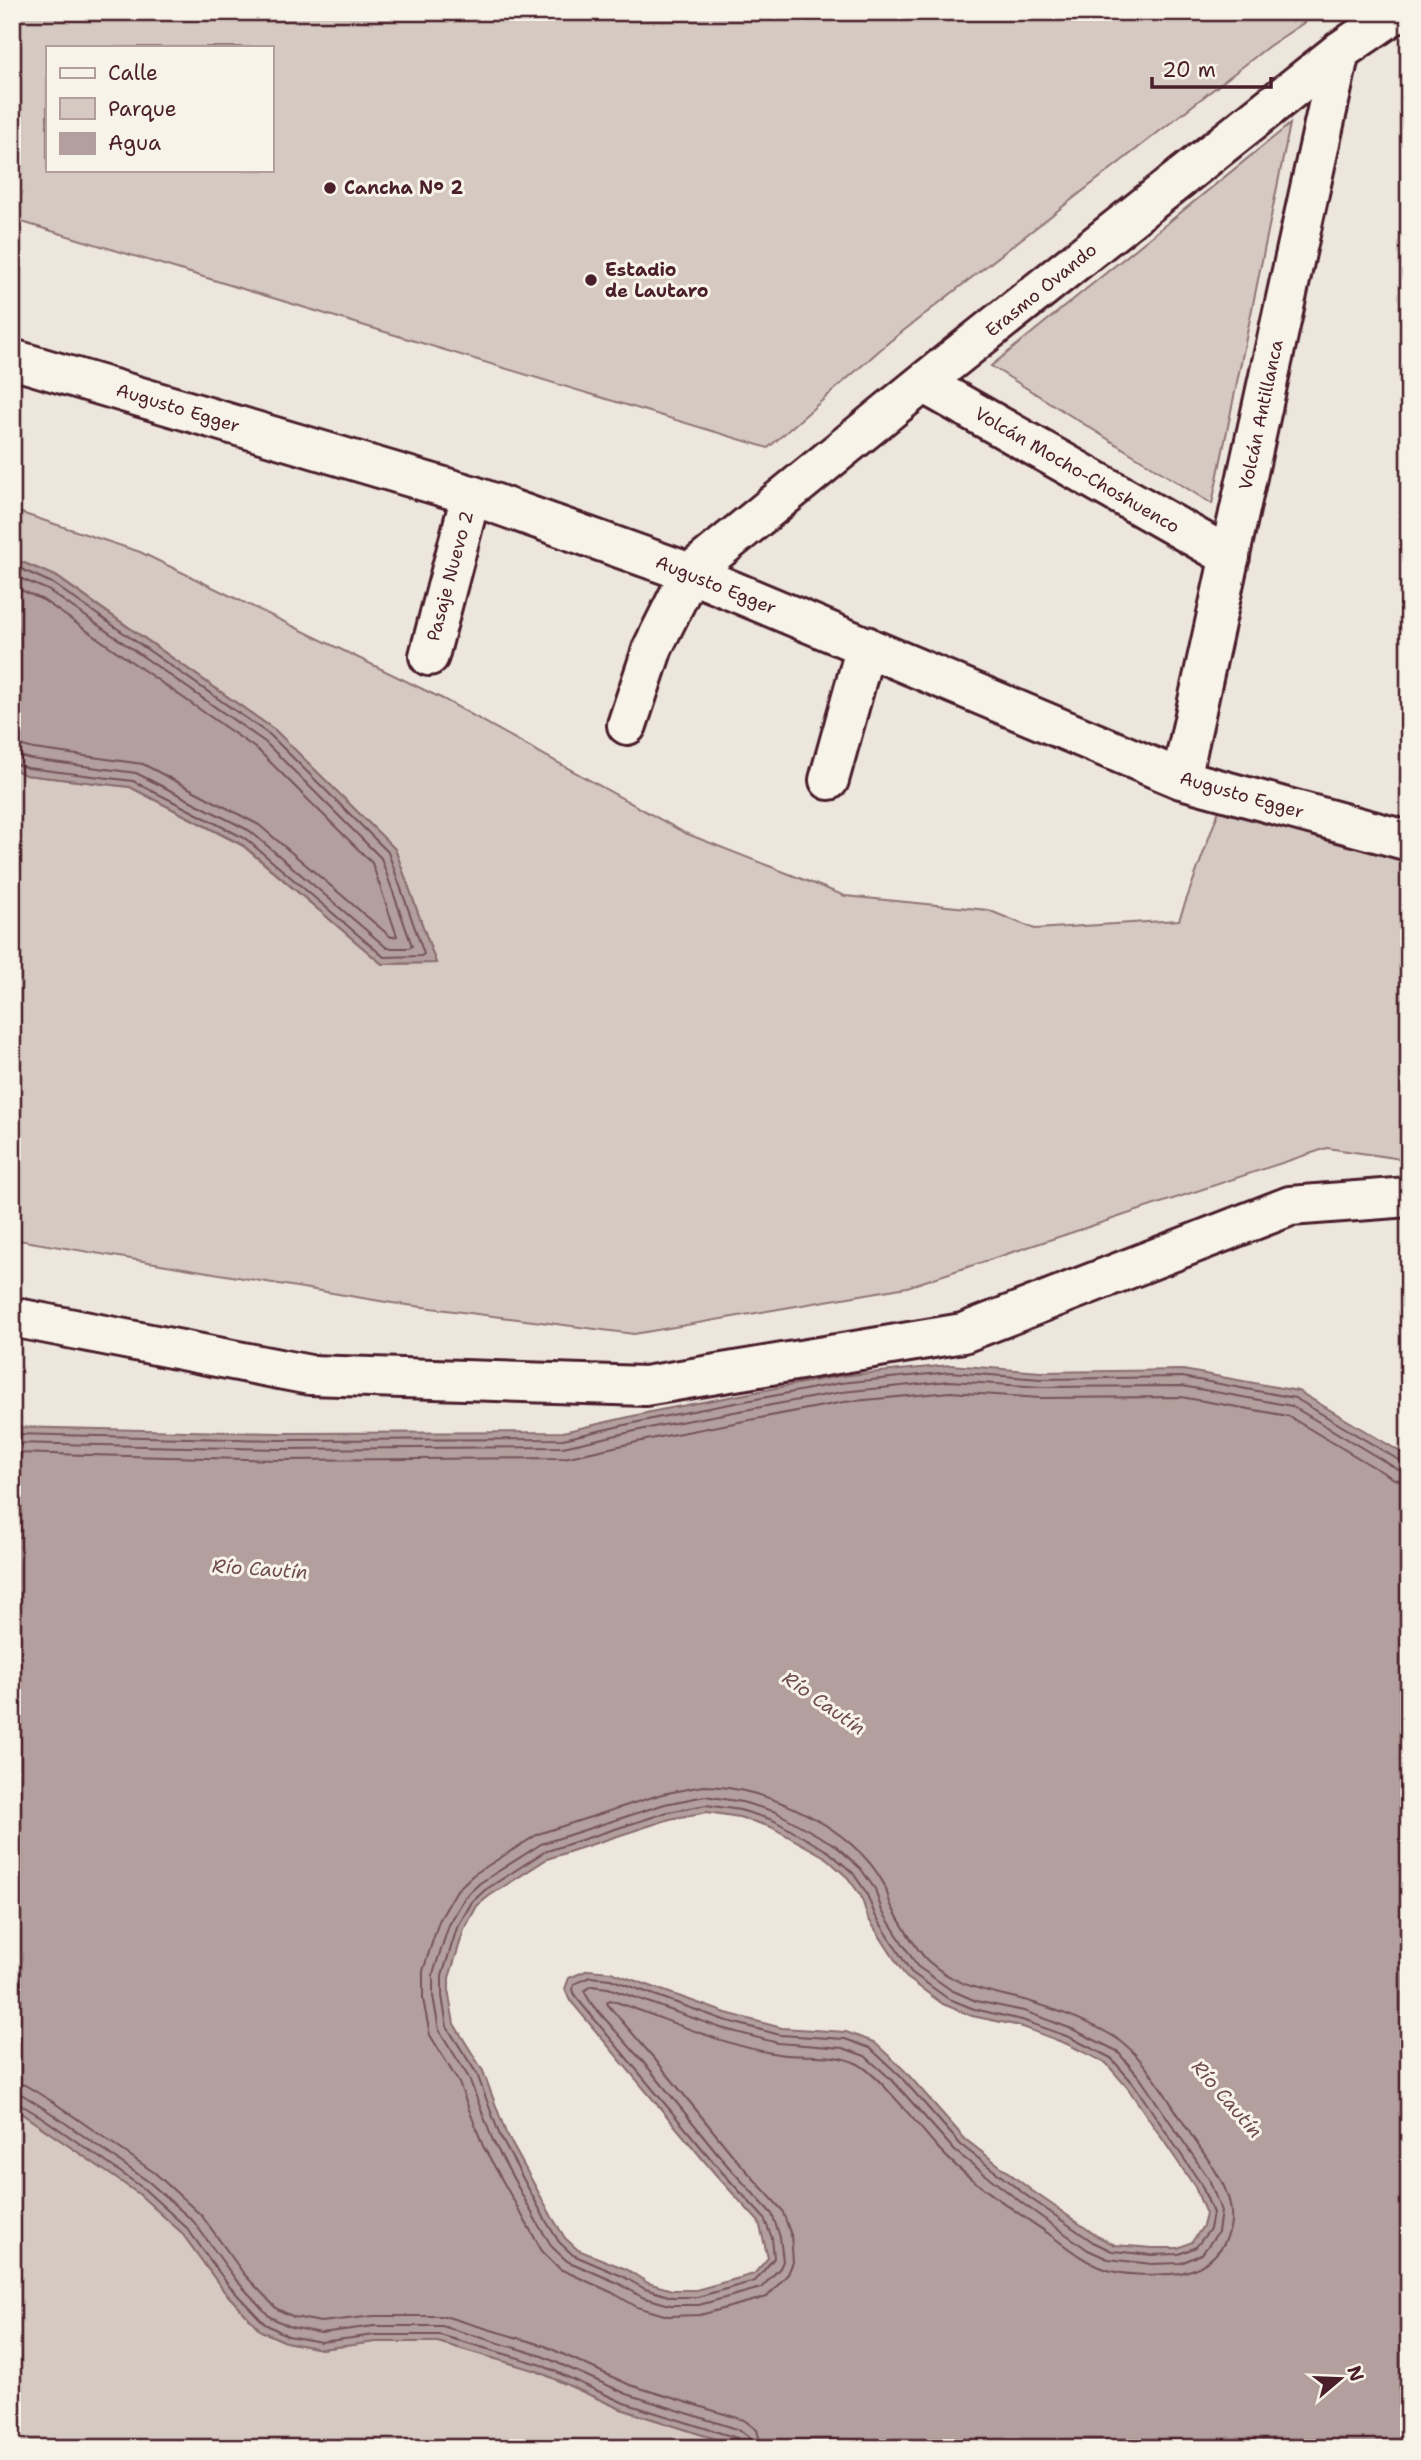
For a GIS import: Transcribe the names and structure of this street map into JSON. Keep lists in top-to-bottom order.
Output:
{
  "streets": {
    "street": [
      "Erasmo Ovando",
      "Augusto Egger",
      "Volcán Antillanca",
      "Volcán Mocho-Choshuenco",
      "Pasaje Nuevo 2"
    ]
  },
  "crossings": [
    ["Erasmo Ovando", "Augusto Egger"],
    ["Erasmo Ovando", "Volcán Antillanca"],
    ["Erasmo Ovando", "Volcán Mocho-Choshuenco"],
    ["Augusto Egger", "Volcán Antillanca"],
    ["Augusto Egger", "Pasaje Nuevo 2"],
    ["Volcán Antillanca", "Volcán Mocho-Choshuenco"]
  ],
  "water": ["Río Cautín"],
  "places": ["Cancha N° 2", "Estadio de Lautaro"],
  "legend": ["Calle", "Parque", "Agua"],
  "scale_bar": "20 m",
  "north": "right"
}
